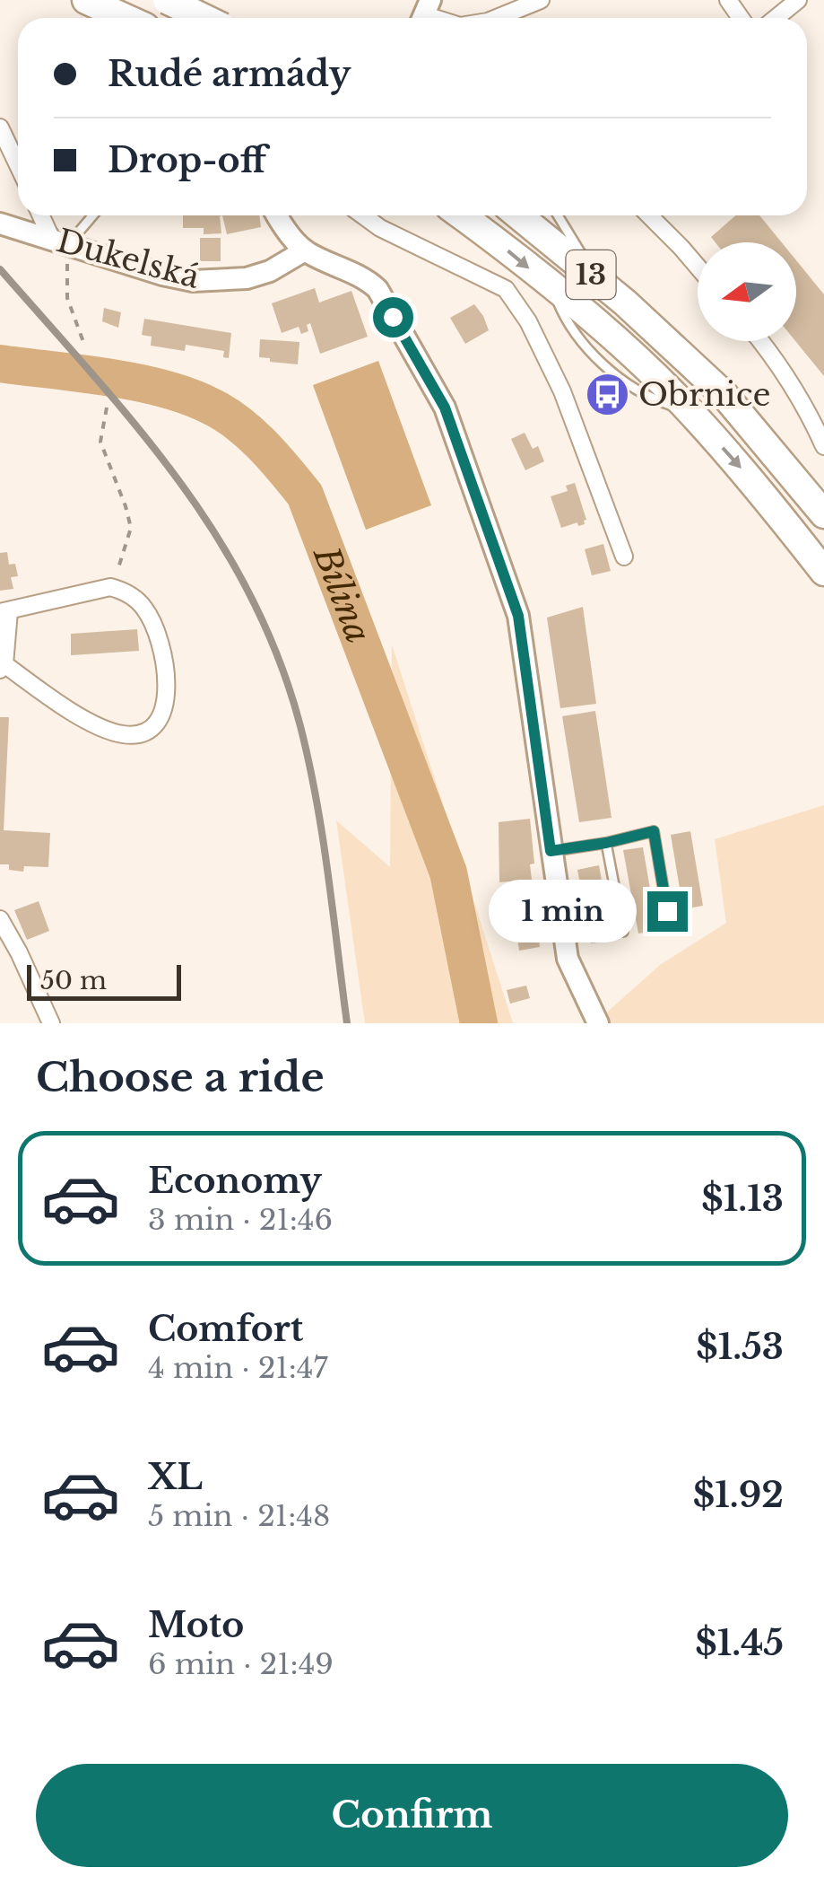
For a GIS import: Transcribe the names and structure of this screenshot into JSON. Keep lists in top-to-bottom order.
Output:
{
  "streets": {
    "highway": ["13"],
    "street": ["Dukelská"]
  },
  "water": ["Bílina"],
  "places": {
    "bus stop": ["Obrnice"]
  },
  "scale_bar": "50 m",
  "north": "left",
  "page": {
    "banner": ["Rudé armády", "Drop-off"],
    "bubble": "1 min",
    "scale": "50 m",
    "heading": "Choose a ride",
    "list": [
      {
        "name": "Economy",
        "note": "3 min · 21:46",
        "value": "$1.13"
      },
      {
        "name": "Comfort",
        "note": "4 min · 21:47",
        "value": "$1.53"
      },
      {
        "name": "XL",
        "note": "5 min · 21:48",
        "value": "$1.92"
      },
      {
        "name": "Moto",
        "note": "6 min · 21:49",
        "value": "$1.45"
      }
    ],
    "buttons": "Confirm"
  }
}
